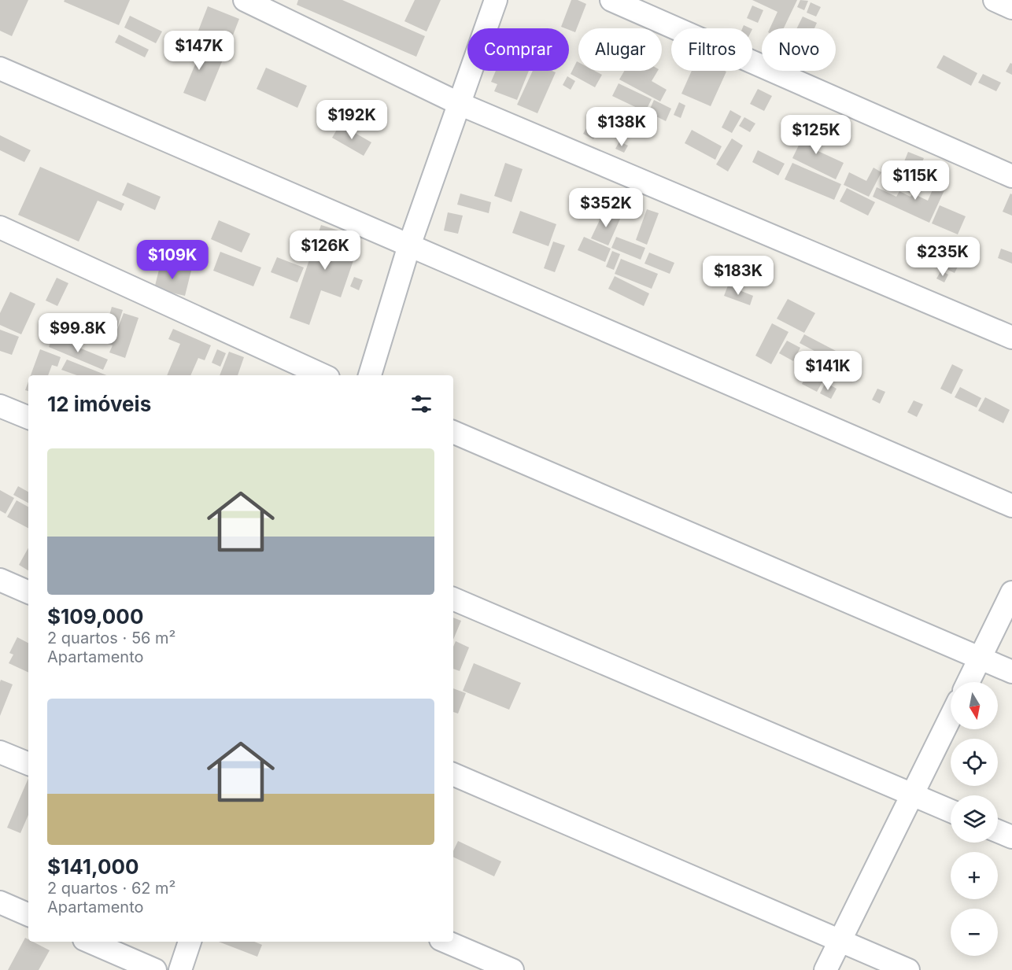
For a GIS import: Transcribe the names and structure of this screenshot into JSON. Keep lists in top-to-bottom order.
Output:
{
  "north": "bottom",
  "page": {
    "chip": [
      "Comprar",
      "Alugar",
      "Filtros",
      "Novo"
    ],
    "price": [
      "$147K",
      "$192K",
      "$138K",
      "$125K",
      "$115K",
      "$352K",
      "$126K",
      "$235K",
      "$109K",
      "$183K",
      "$99.8K",
      "$141K"
    ],
    "heading": "12 imóveis",
    "list": [
      {
        "name": "$109,000",
        "note": "2 quartos · 56 m² · Apartamento"
      },
      {
        "name": "$141,000",
        "note": "2 quartos · 62 m² · Apartamento"
      }
    ],
    "map_buttons": ["+", "−"]
  }
}
